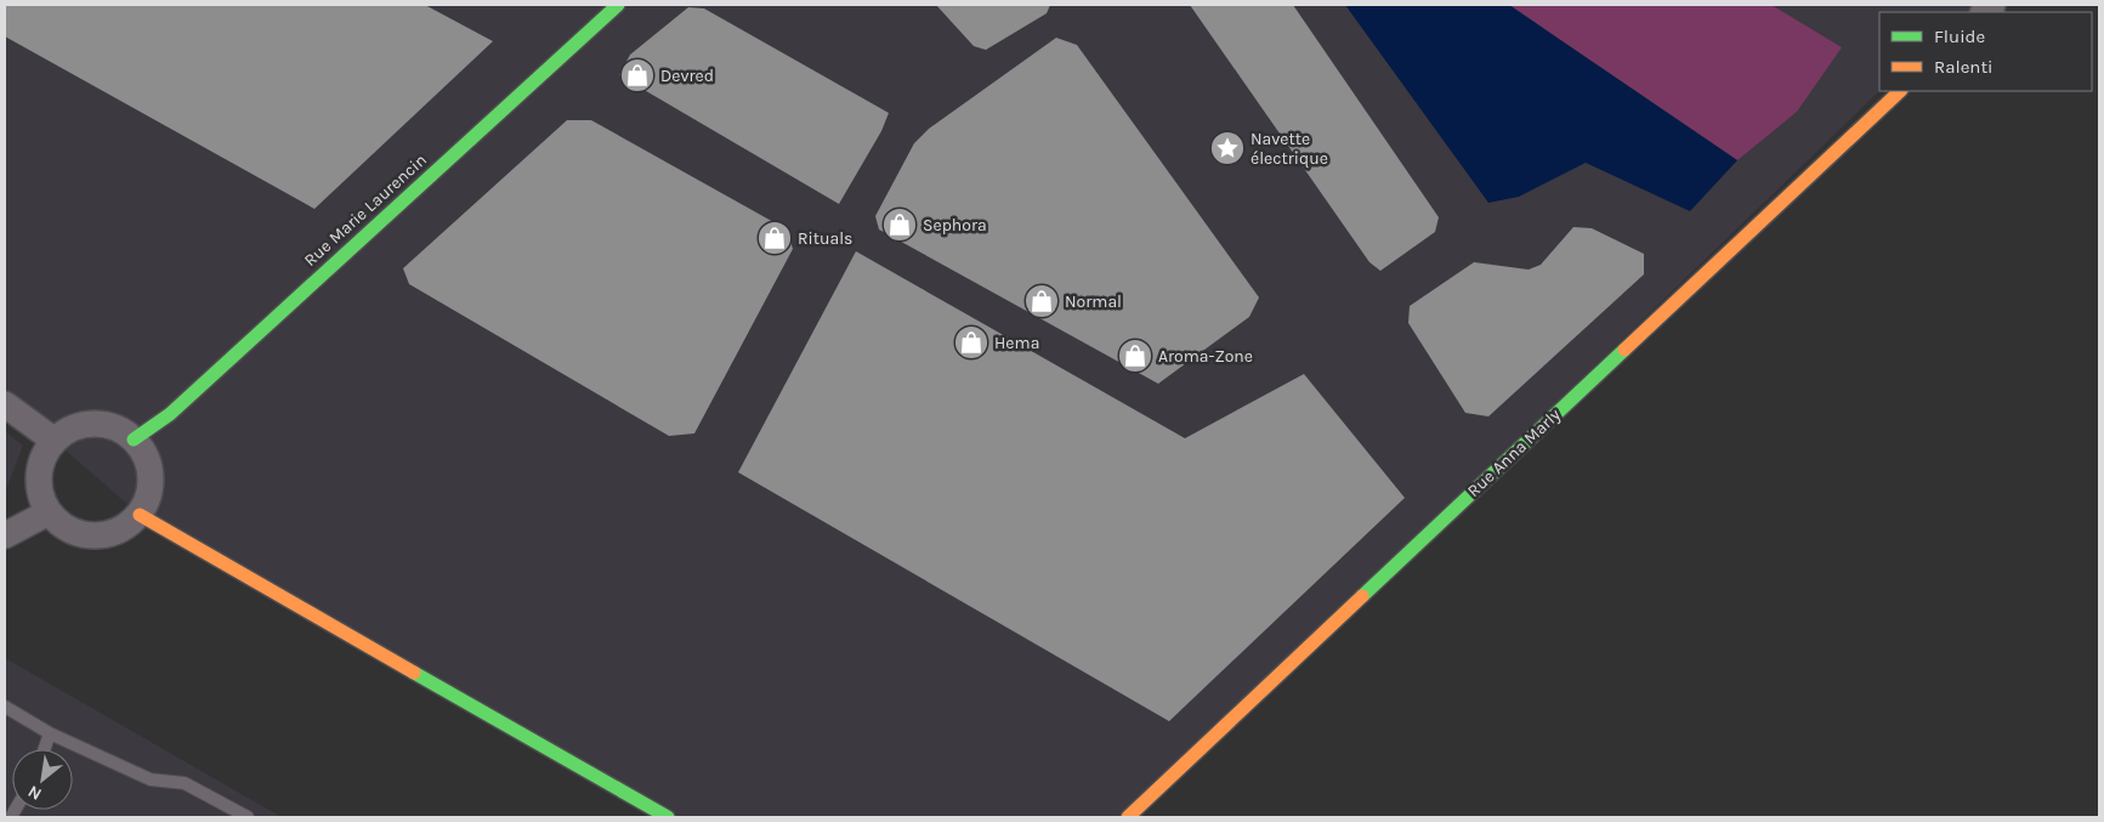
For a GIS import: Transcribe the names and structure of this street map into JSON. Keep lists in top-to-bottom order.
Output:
{
  "streets": {
    "street": ["Rue Marie Laurencin", "Rue Anna Marly"]
  },
  "places": {
    "shop": [
      "Devred",
      "Sephora",
      "Rituals",
      "Normal",
      "Hema",
      "Aroma-Zone"
    ],
    "place": ["Navette électrique"]
  },
  "legend": ["Fluide", "Ralenti"],
  "north": "bottom left"
}
